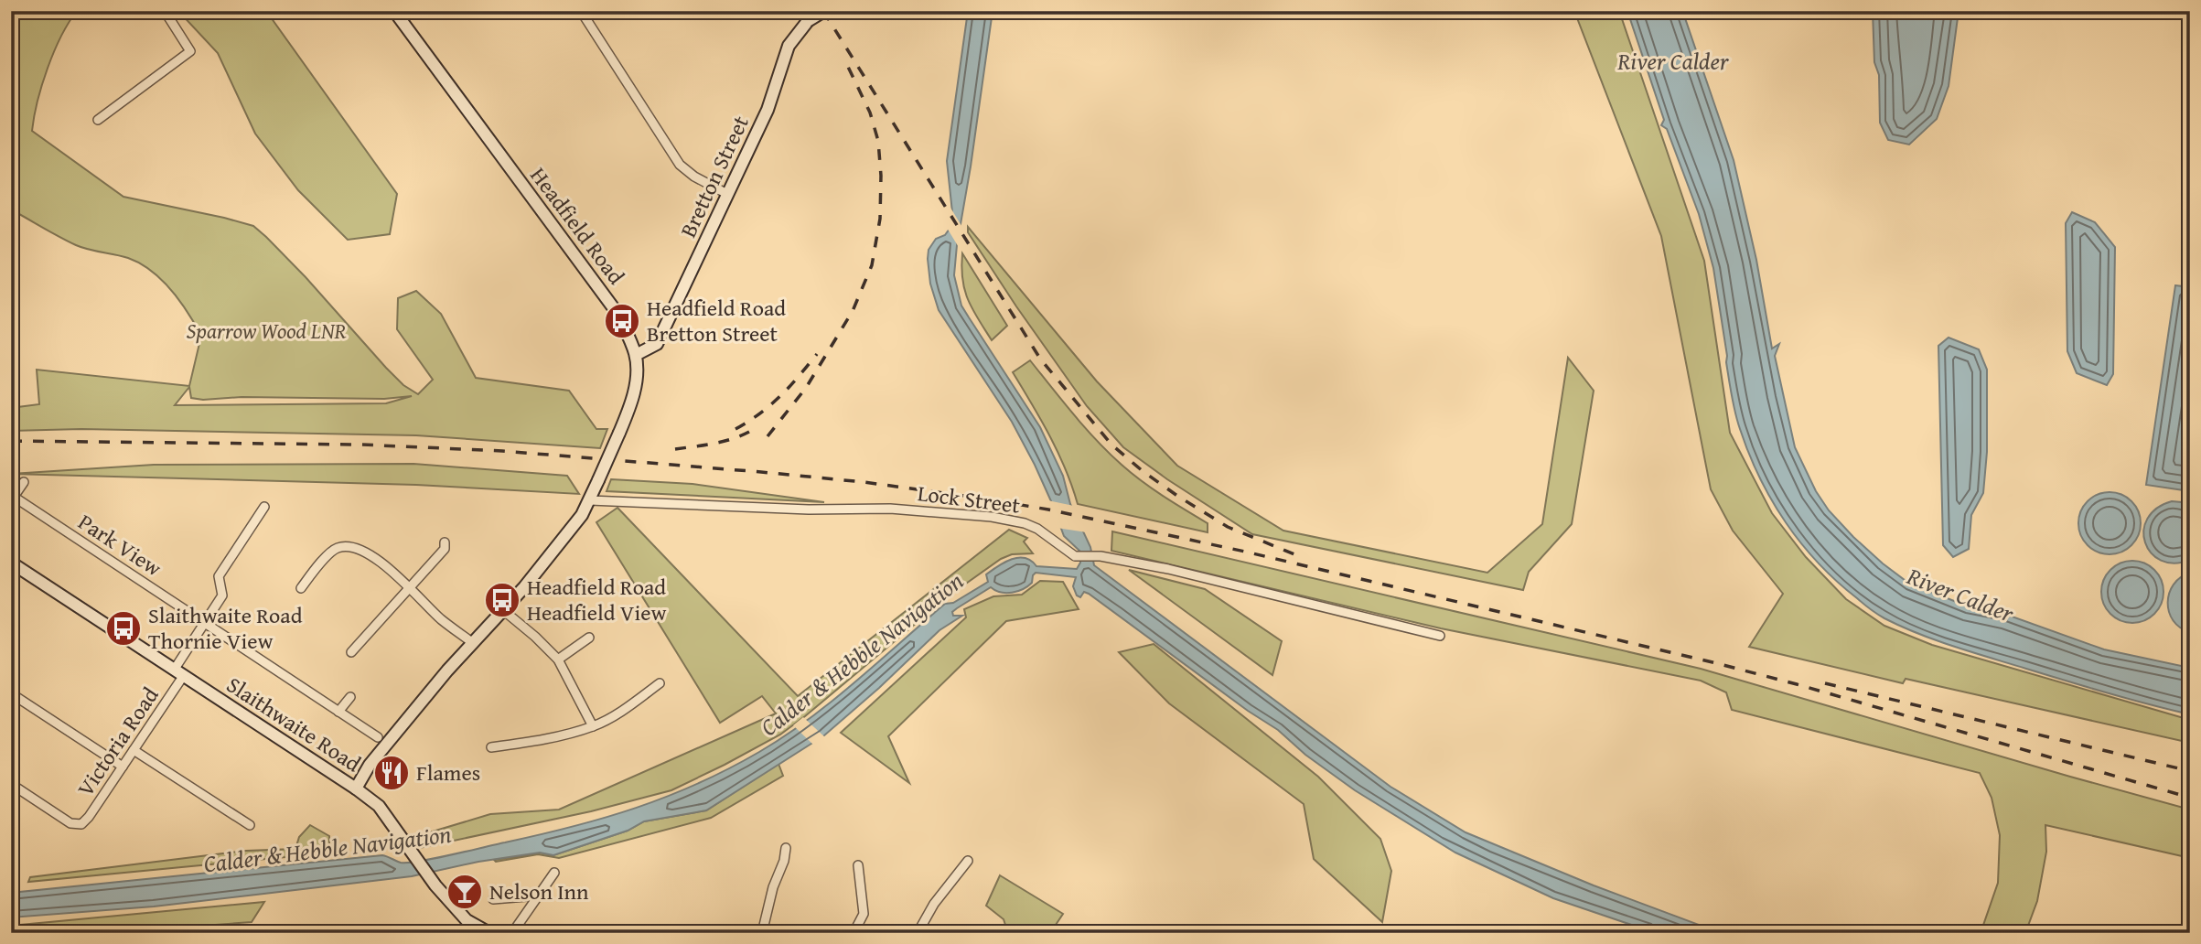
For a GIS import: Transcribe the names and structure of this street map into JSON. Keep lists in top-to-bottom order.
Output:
{
  "streets": {
    "street": [
      "Bretton Street",
      "Headfield Road",
      "Lock Street",
      "Park View",
      "Slaithwaite Road",
      "Victoria Road"
    ]
  },
  "crossings": [
    ["Bretton Street", "Headfield Road"],
    ["Headfield Road", "Lock Street"],
    ["Headfield Road", "Slaithwaite Road"],
    ["Park View", "Victoria Road"],
    ["Slaithwaite Road", "Victoria Road"]
  ],
  "water": ["River Calder", "Calder & Hebble Navigation"],
  "parks": ["Sparrow Wood LNR"],
  "places": {
    "bus stop": ["Headfield Road Bretton Street", "Headfield Road Headfield View", "Slaithwaite Road Thornie View"],
    "restaurant": ["Flames"],
    "bar": ["Nelson Inn"]
  }
}
